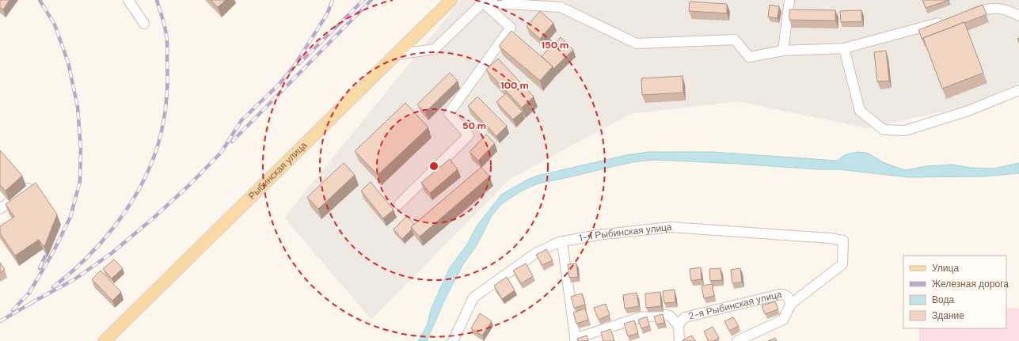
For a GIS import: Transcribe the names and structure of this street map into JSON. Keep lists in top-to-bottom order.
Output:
{
  "streets": {
    "main road": ["Рыбинская улица"],
    "street": ["1-я Рыбинская улица", "2-я Рыбинская улица"]
  },
  "crossings": [
    ["1-я Рыбинская улица", "2-я Рыбинская улица"]
  ],
  "legend": [
    "Улица",
    "Железная дорога",
    "Вода",
    "Здание"
  ],
  "rings": ["150 m", "100 m", "50 m"]
}
